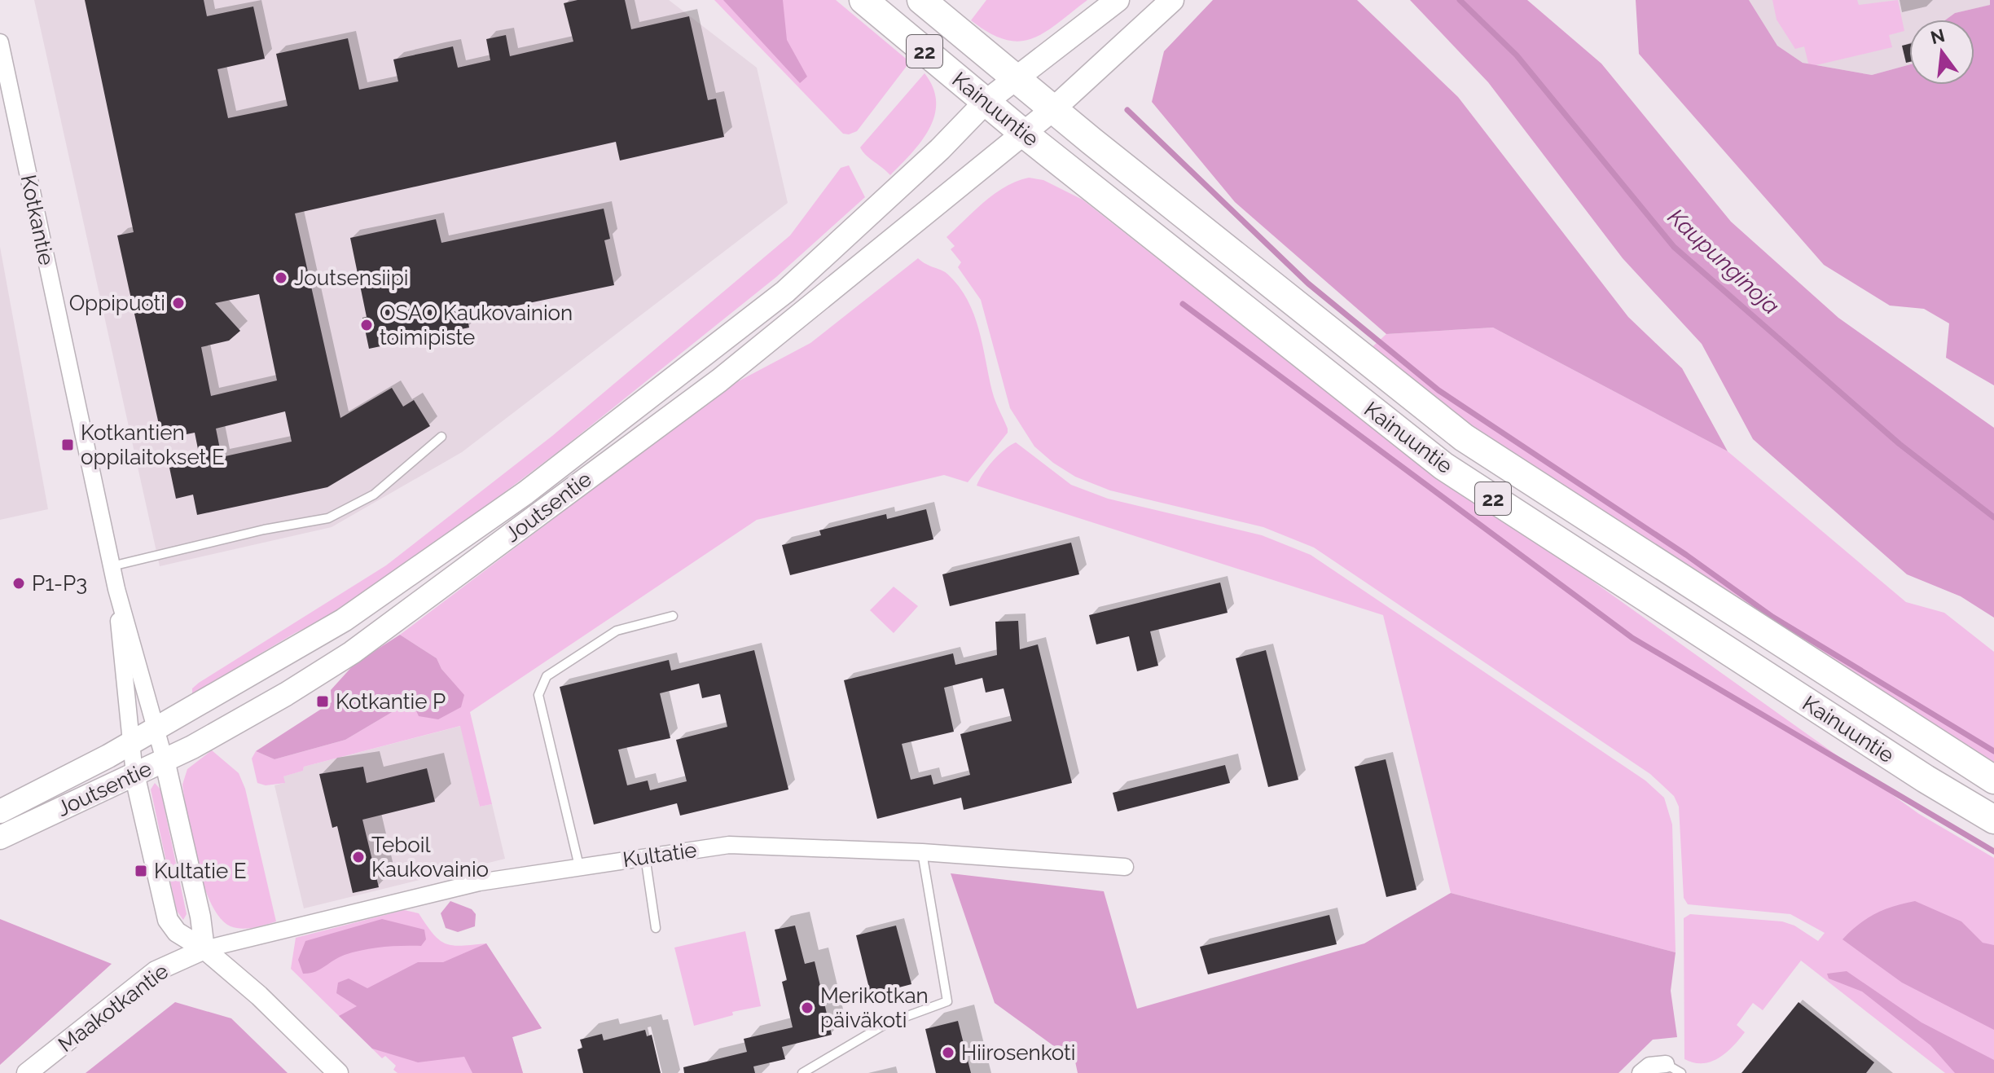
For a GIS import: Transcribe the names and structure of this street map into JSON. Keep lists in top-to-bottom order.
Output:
{
  "streets": {
    "highway": ["22", "Kainuuntie"],
    "main road": ["Joutsentie"],
    "street": ["Kotkantie", "Kultatie", "Maakotkantie"]
  },
  "crossings": [
    ["Kainuuntie", "Joutsentie"],
    ["Kotkantie", "Joutsentie"],
    ["Kultatie", "Maakotkantie"]
  ],
  "water": ["Kaupunginoja"],
  "places": {
    "other": [
      "Joutsensiipi",
      "Oppipuoti",
      "OSAO Kaukovainion toimipiste",
      "P1-P3",
      "Teboil Kaukovainio",
      "Merikotkan päiväkoti",
      "Hiirosenkoti"
    ],
    "transit": ["Kotkantien oppilaitokset E", "Kotkantie P", "Kultatie E"]
  },
  "north": "top"
}
